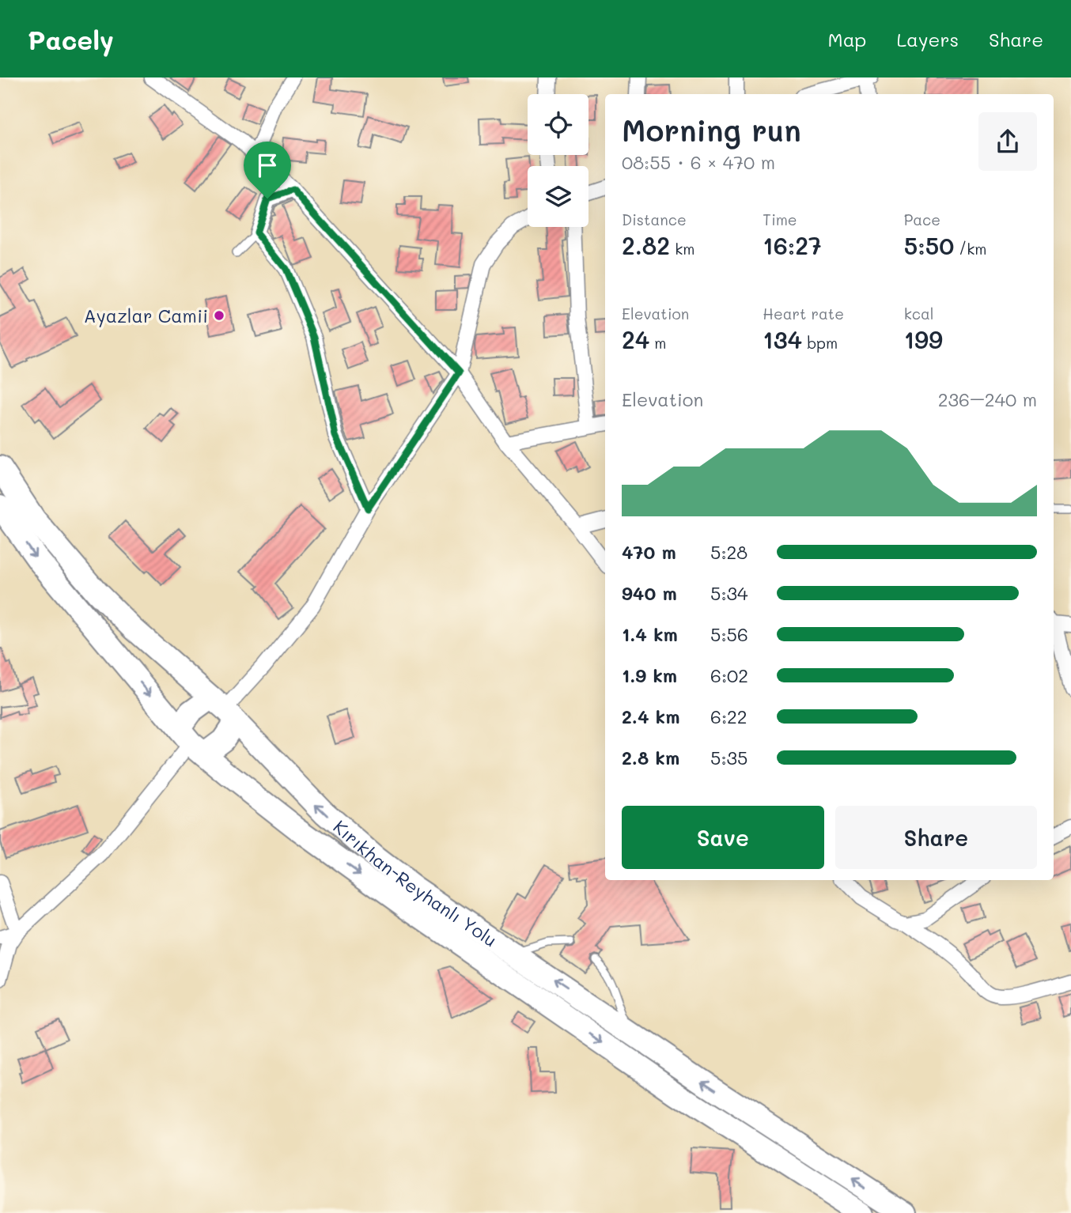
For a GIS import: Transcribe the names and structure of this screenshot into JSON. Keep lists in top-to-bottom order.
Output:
{
  "streets": {
    "highway": ["Kırıkhan-Reyhanlı Yolu"]
  },
  "places": ["Ayazlar Camii"],
  "page": {
    "header": "Pacely",
    "nav": ["Map", "Layers", "Share"],
    "heading": ["Morning run", "08:55 · 6 × 470 m"],
    "stats": [
      ["Distance", "2.82 km"],
      ["Time", "16:27"],
      ["Pace", "5:50 /km"],
      ["Elevation", "24 m"],
      ["Heart rate", "134 bpm"],
      ["kcal", "199"]
    ],
    "chart": ["Elevation", "236–240 m"],
    "list": [
      {
        "name": "470 m",
        "note": "5:28"
      },
      {
        "name": "940 m",
        "note": "5:34"
      },
      {
        "name": "1.4 km",
        "note": "5:56"
      },
      {
        "name": "1.9 km",
        "note": "6:02"
      },
      {
        "name": "2.4 km",
        "note": "6:22"
      },
      {
        "name": "2.8 km",
        "note": "5:35"
      }
    ],
    "buttons": ["Save", "Share"]
  }
}
